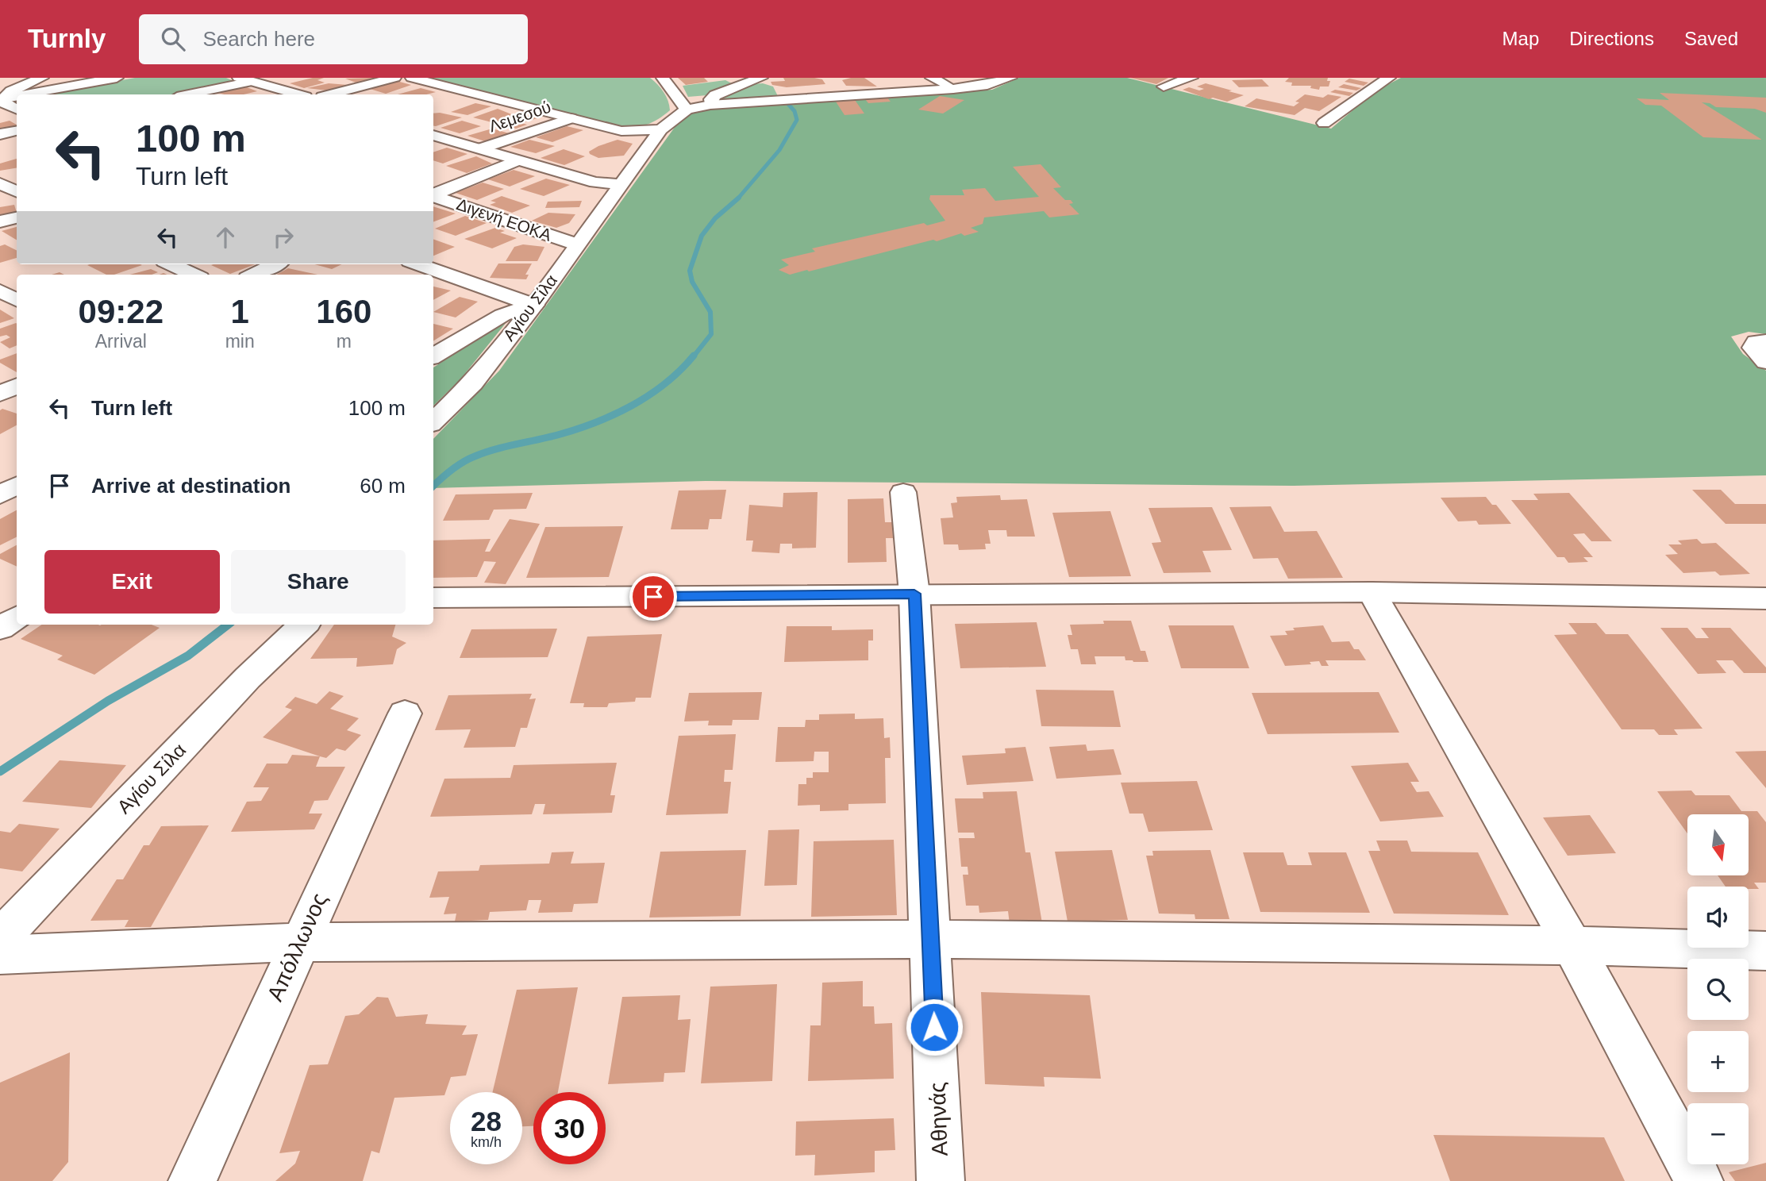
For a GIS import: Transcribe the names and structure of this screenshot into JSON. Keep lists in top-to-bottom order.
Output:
{
  "streets": {
    "street": [
      "Λεμεσού",
      "Διγενή ΕΟΚΑ",
      "Αγίου Σίλα",
      "Απόλλωνος",
      "Αθηνάς"
    ]
  },
  "crossings": [
    ["Διγενή ΕΟΚΑ", "Αγίου Σίλα"]
  ],
  "north": "bottom",
  "page": {
    "header": "Turnly",
    "search": "Search here",
    "nav": ["Map", "Directions", "Saved"],
    "turn": ["100 m", "Turn left"],
    "eta": [
      "09:22",
      "Arrival",
      "1",
      "min",
      "160",
      "m"
    ],
    "list": [
      {
        "name": "Turn left",
        "value": "100 m"
      },
      {
        "name": "Arrive at destination",
        "value": "60 m"
      }
    ],
    "buttons": ["Exit", "Share"],
    "map_buttons": ["+", "−"],
    "speed": "28 km/h",
    "limit": "30"
  }
}
